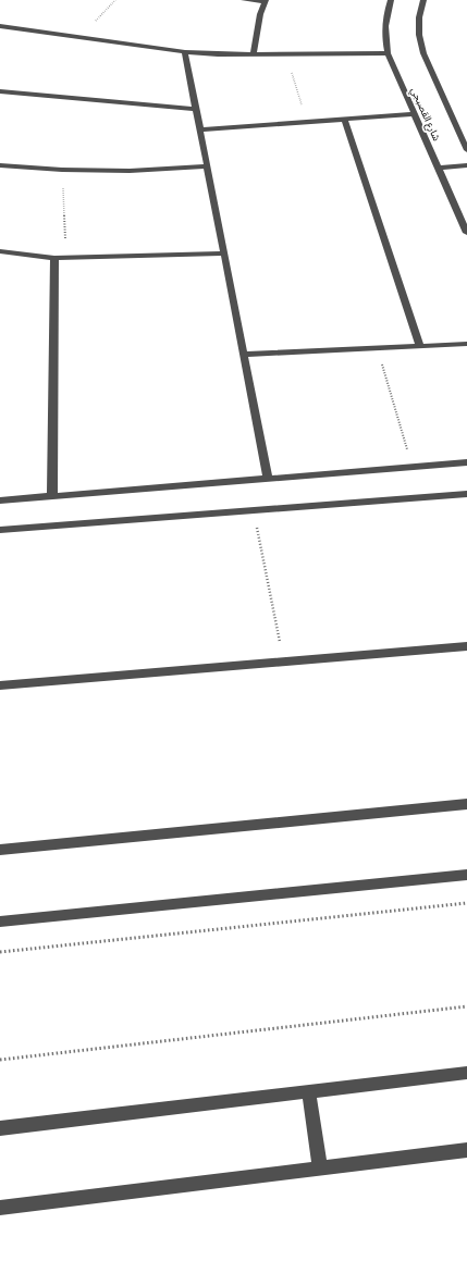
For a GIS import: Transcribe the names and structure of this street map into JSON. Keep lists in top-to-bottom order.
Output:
{
  "streets": {
    "street": ["شارع القصبجي"]
  }
}
